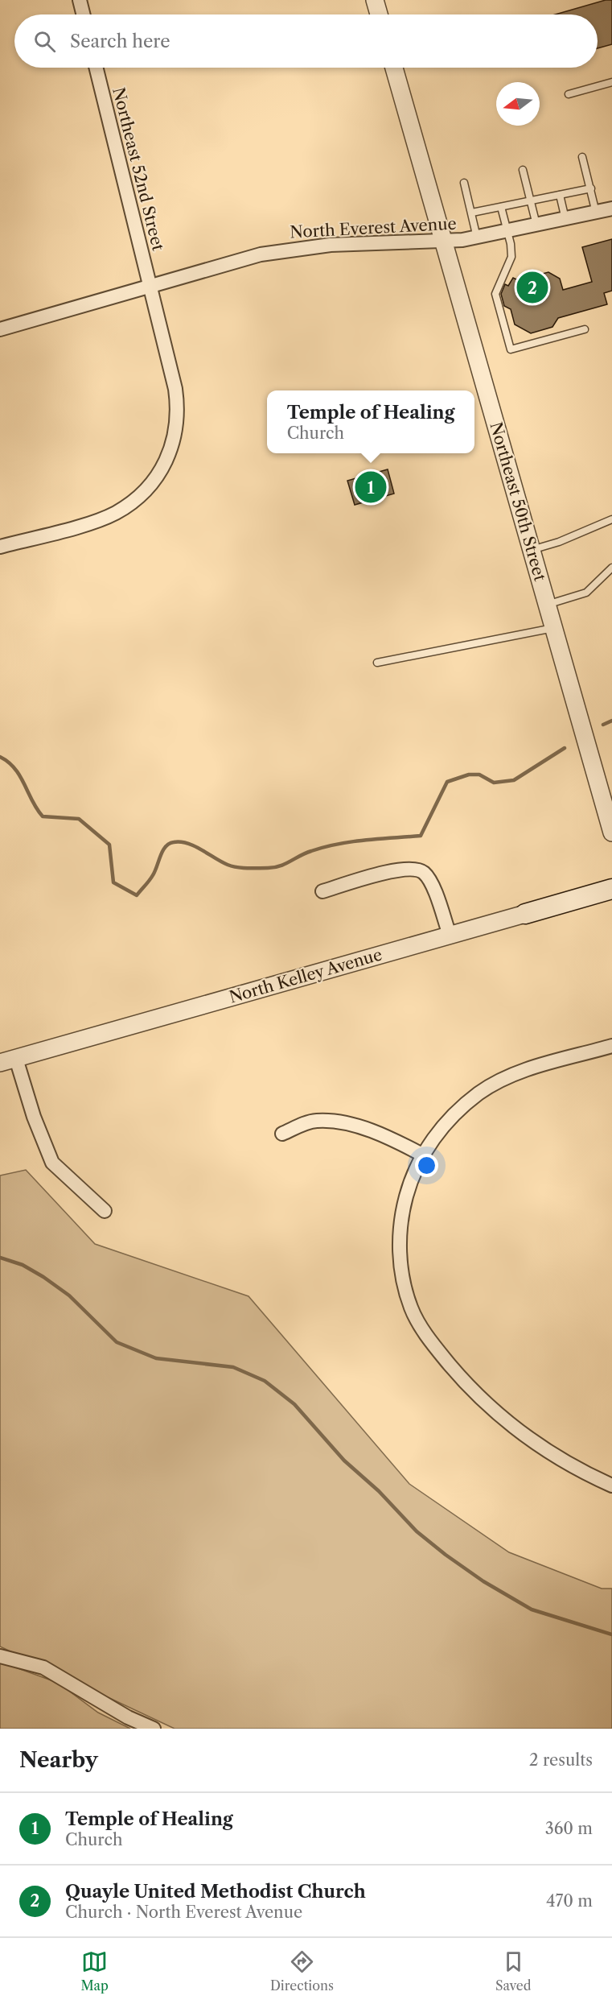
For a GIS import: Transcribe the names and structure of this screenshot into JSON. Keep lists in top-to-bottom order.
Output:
{
  "streets": {
    "main road": ["North Kelley Avenue"],
    "street": ["Northeast 52nd Street", "North Everest Avenue", "Northeast 50th Street"]
  },
  "crossings": [
    ["Northeast 52nd Street", "North Everest Avenue"],
    ["North Everest Avenue", "Northeast 50th Street"]
  ],
  "north": "left",
  "page": {
    "search": "Search here",
    "pins": ["2", "1"],
    "popup": ["Temple of Healing", "Church"],
    "heading": ["Nearby", "2 results"],
    "list": [
      {
        "mark": "1",
        "name": "Temple of Healing",
        "note": "Church",
        "value": "360 m"
      },
      {
        "mark": "2",
        "name": "Quayle United Methodist Church",
        "note": "Church · North Everest Avenue",
        "value": "470 m"
      }
    ],
    "nav": ["Map", "Directions", "Saved"]
  }
}
